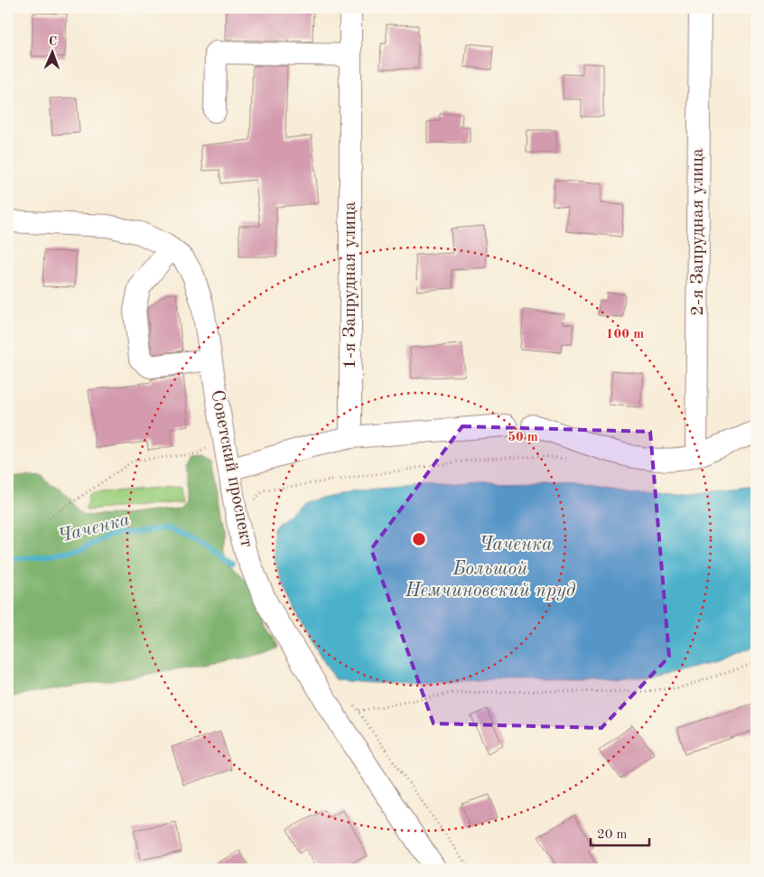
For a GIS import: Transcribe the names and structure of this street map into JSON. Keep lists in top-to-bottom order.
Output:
{
  "streets": {
    "street": ["2-я Запрудная улица", "1-я Запрудная улица", "Советский проспект"]
  },
  "water": ["Чаченка", "Большой Немчиновский пруд"],
  "scale_bar": "20 m",
  "north": "top",
  "rings": ["100 m", "50 m"]
}
